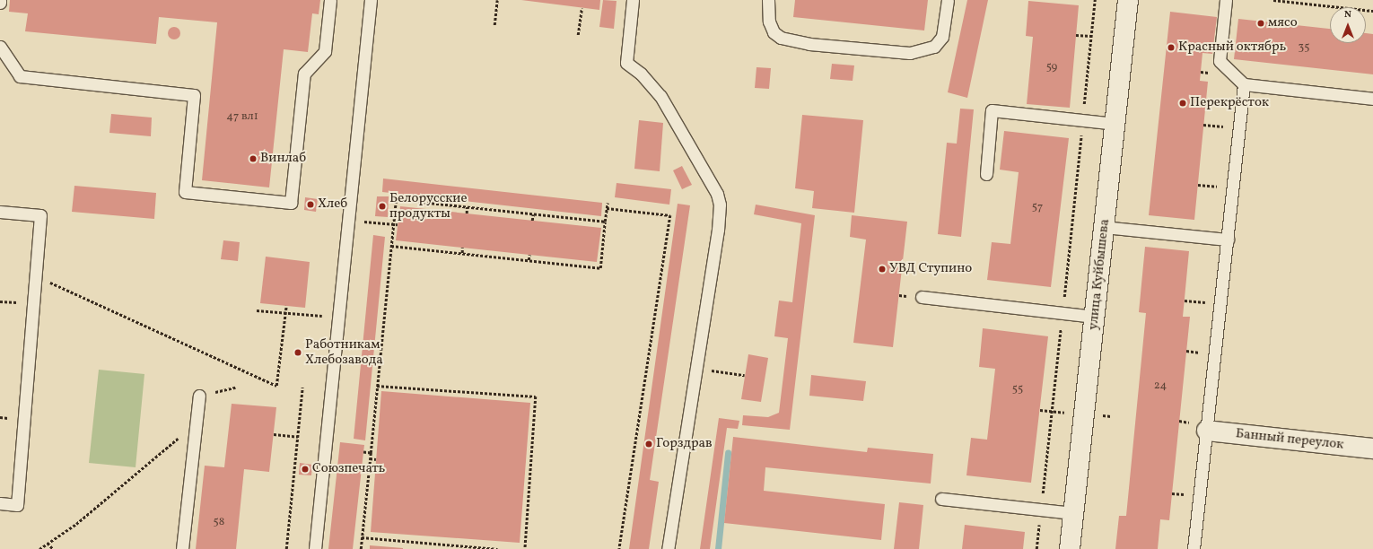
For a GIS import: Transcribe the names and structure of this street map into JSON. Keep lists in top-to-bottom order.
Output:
{
  "streets": {
    "main road": ["улица Куйбышева", "Банный переулок"]
  },
  "places": [
    "мясо",
    "Красный октябрь",
    "Перекрёсток",
    "Винлаб",
    "Хлеб",
    "Белорусские продукты",
    "УВД Ступино",
    "Работникам Хлебозавода",
    "Горздрав",
    "Союзпечать"
  ],
  "house_numbers": [
    "35",
    "59",
    "47 вл1",
    "57",
    "24",
    "55",
    "58"
  ],
  "north": "top"
}
